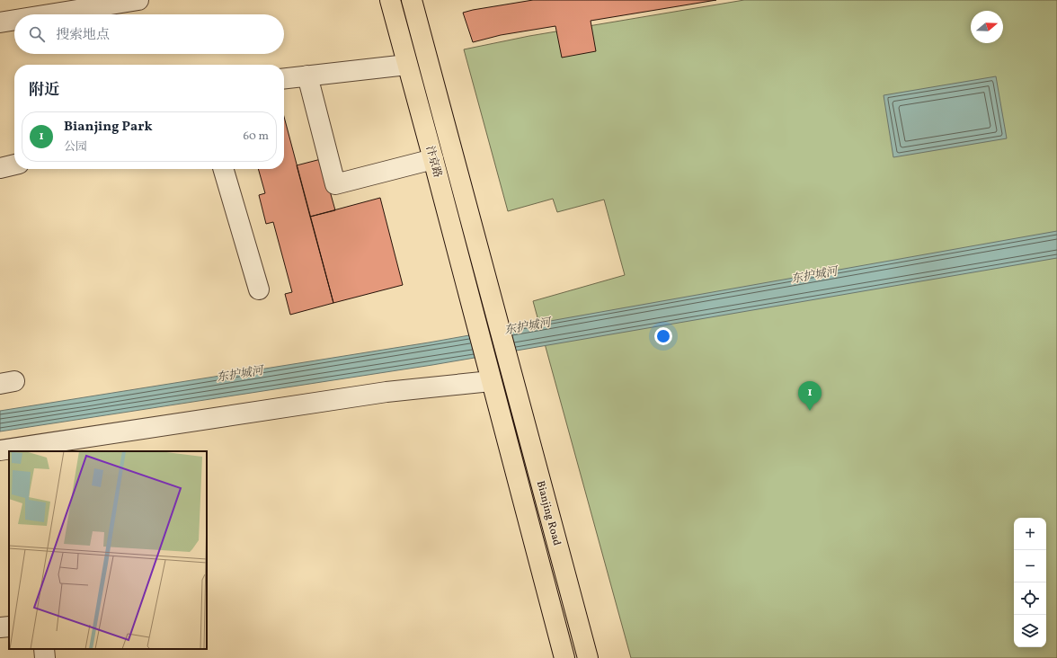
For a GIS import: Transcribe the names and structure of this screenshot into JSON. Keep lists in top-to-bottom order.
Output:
{
  "streets": {
    "main road": ["汴京路", "Bianjing Road"]
  },
  "crossings": [
    ["汴京路", "Bianjing Road"]
  ],
  "water": ["东护城河"],
  "north": "right",
  "page": {
    "search": "搜索地点",
    "heading": "附近",
    "list": [
      {
        "mark": "1",
        "name": "Bianjing Park",
        "note": "公园",
        "value": "60 m"
      }
    ],
    "pins": "1",
    "map_buttons": ["+", "−"]
  }
}
